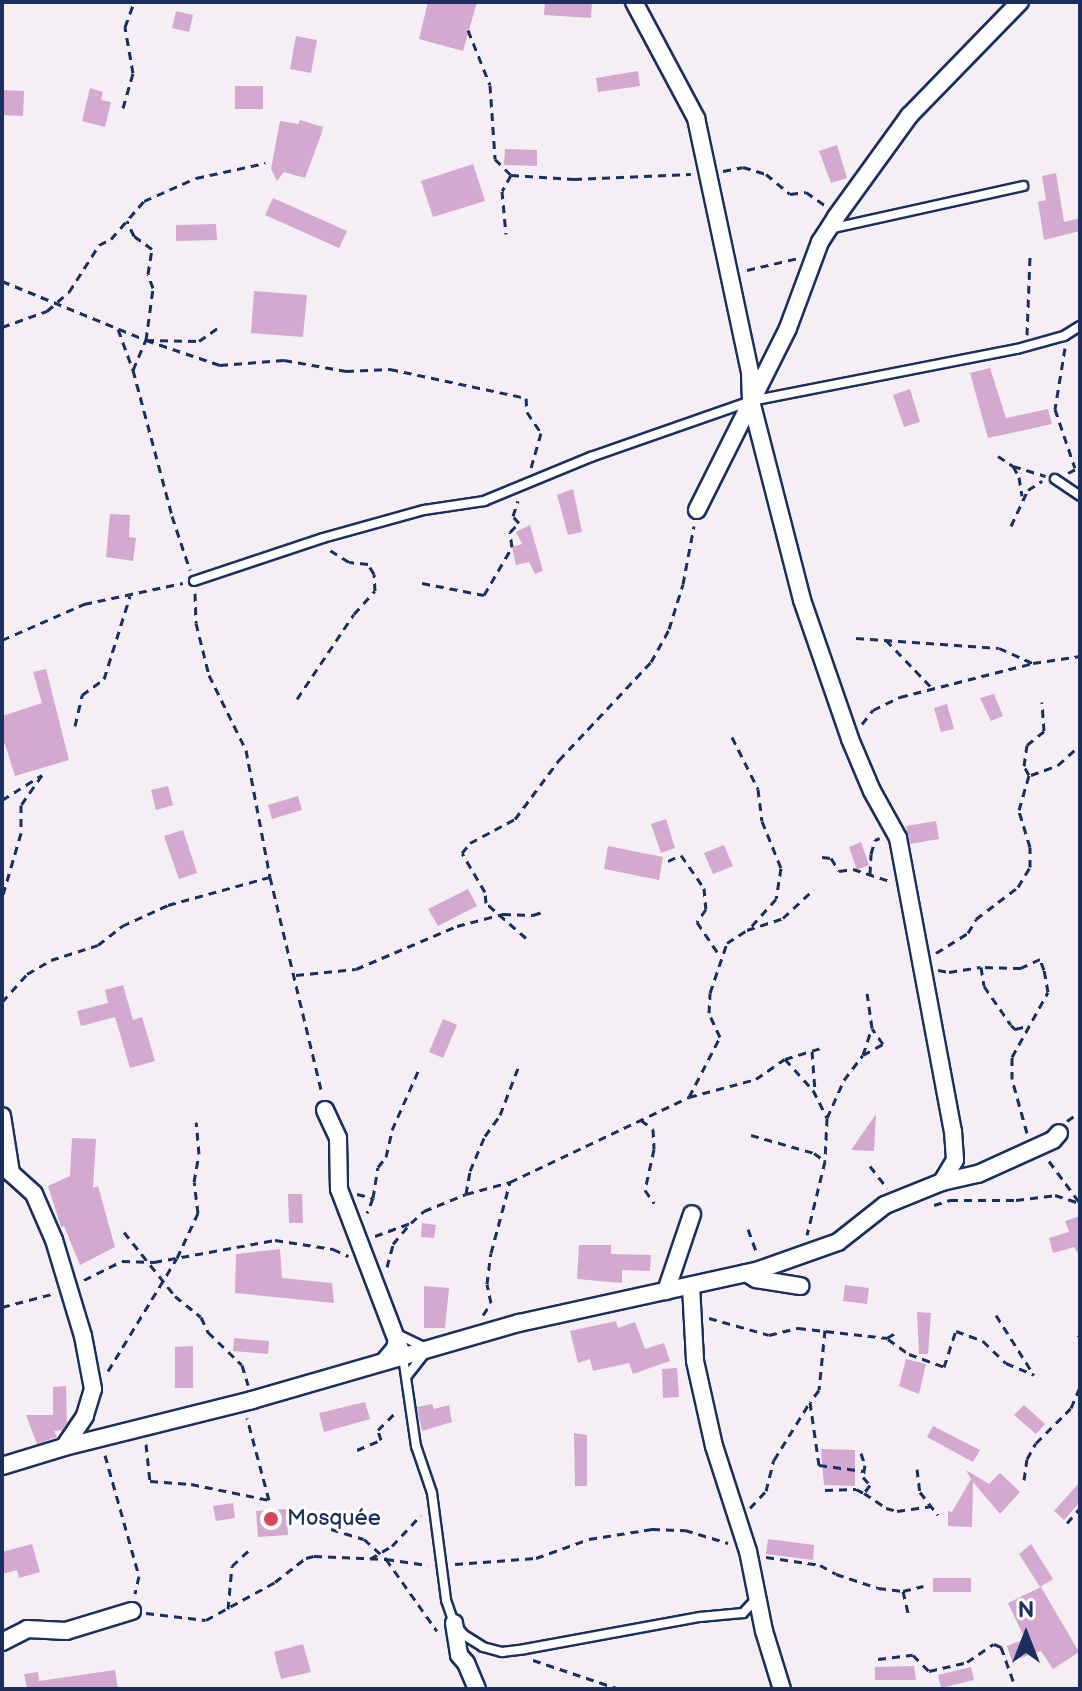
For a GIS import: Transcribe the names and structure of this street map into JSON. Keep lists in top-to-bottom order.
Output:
{
  "places": ["Mosquée"],
  "north": "top"
}
